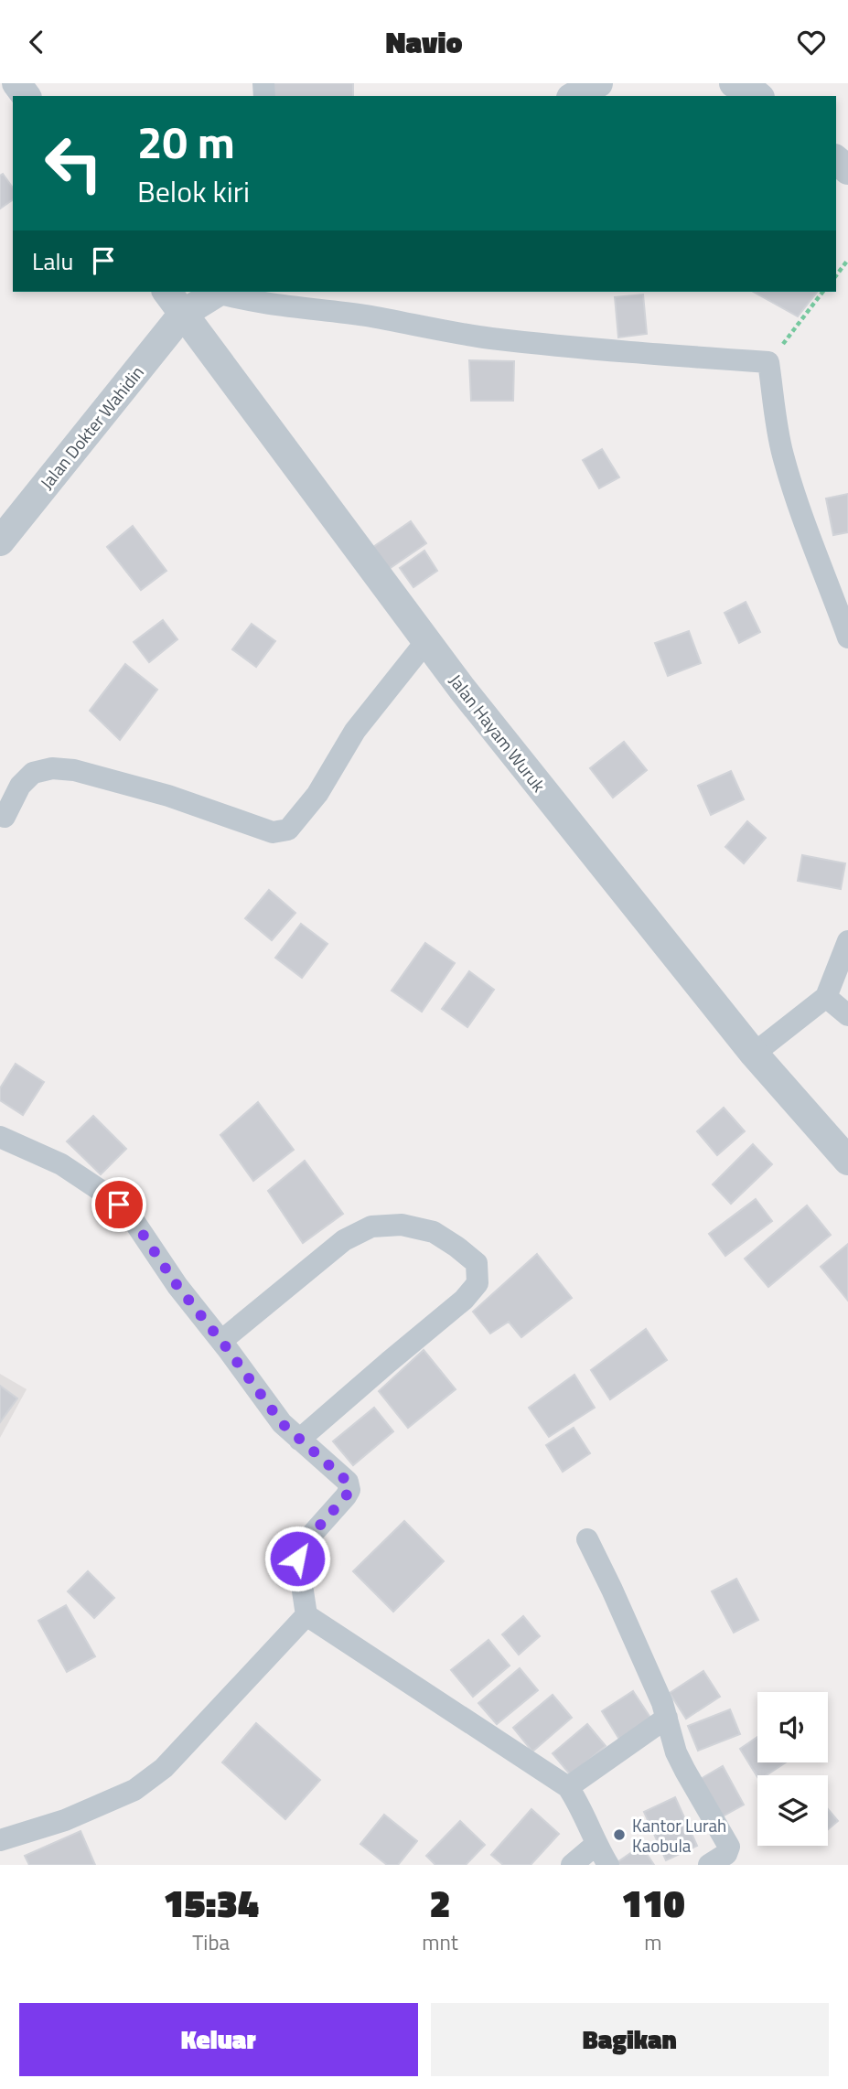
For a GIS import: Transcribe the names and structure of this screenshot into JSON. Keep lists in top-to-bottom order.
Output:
{
  "streets": {
    "street": ["Jalan Dokter Wahidin", "Jalan Hayam Wuruk"]
  },
  "crossings": [
    ["Jalan Dokter Wahidin", "Jalan Hayam Wuruk"]
  ],
  "places": ["Kantor Lurah Kaobula"],
  "page": {
    "header": "Navio",
    "turn": ["20 m", "Belok kiri"],
    "then": "Lalu",
    "eta": [
      "15:34",
      "Tiba",
      "2",
      "mnt",
      "110",
      "m"
    ],
    "buttons": ["Keluar", "Bagikan"]
  }
}
